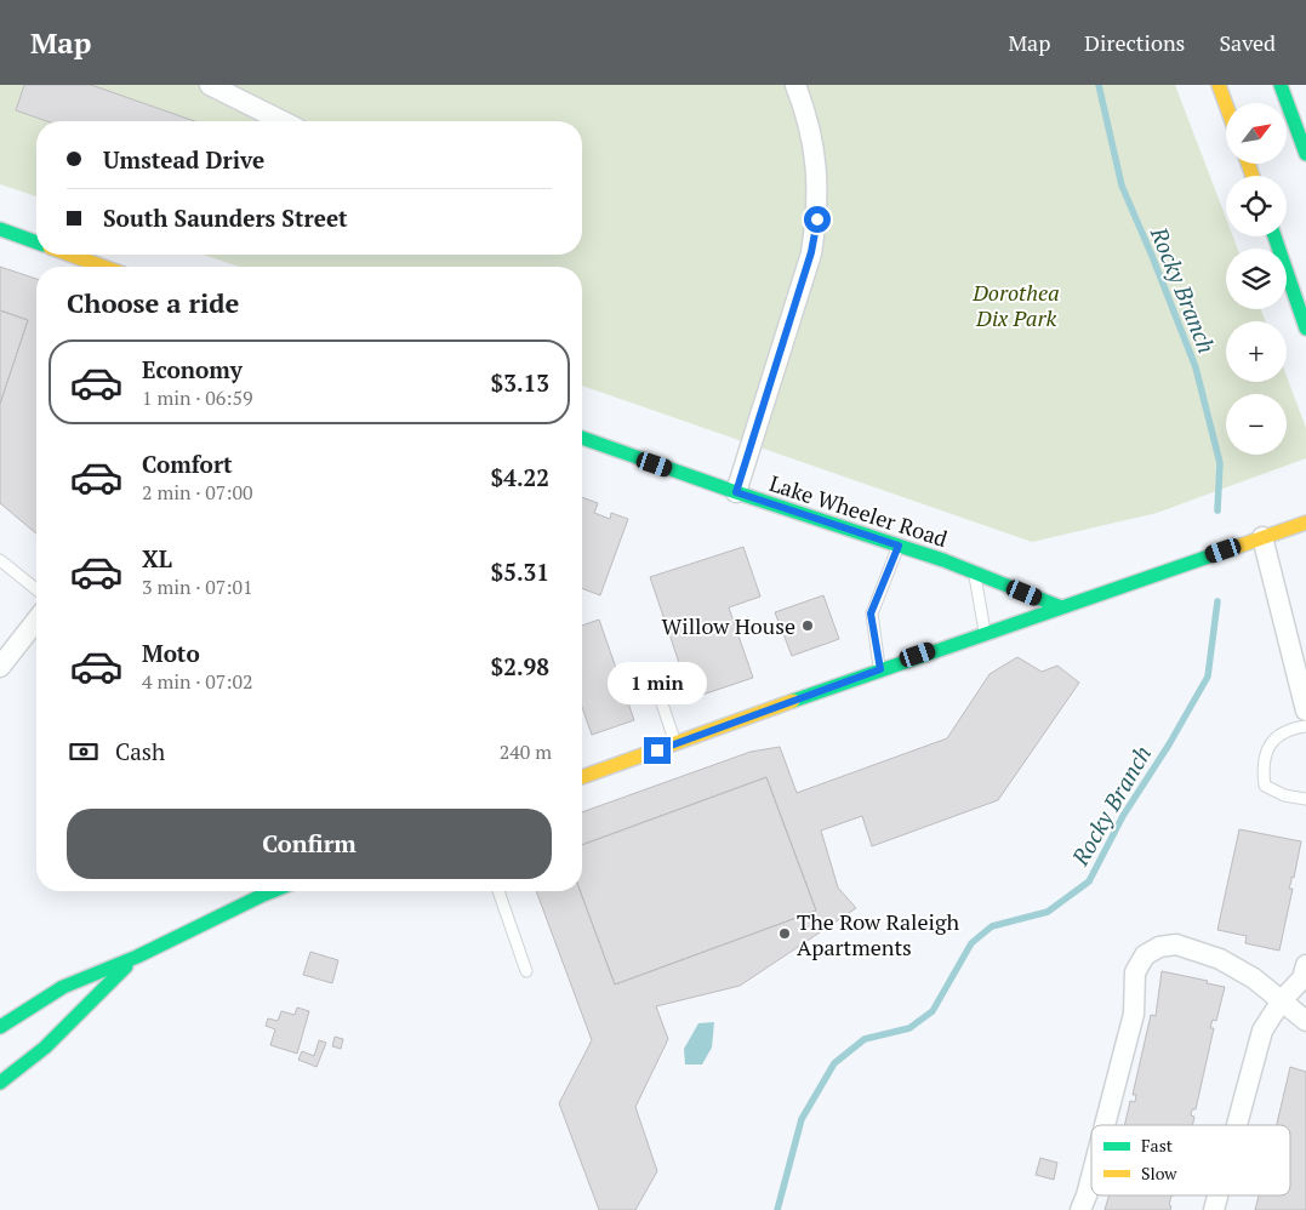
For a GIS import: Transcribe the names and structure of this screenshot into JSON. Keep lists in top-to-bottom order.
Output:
{
  "streets": {
    "main road": ["Lake Wheeler Road"]
  },
  "water": ["Rocky Branch"],
  "parks": ["Dorothea Dix Park"],
  "places": ["Willow House", "The Row Raleigh Apartments"],
  "legend": ["Fast", "Slow"],
  "north": "top right",
  "page": {
    "header": "Map",
    "nav": ["Map", "Directions", "Saved"],
    "map_buttons": ["+", "−"],
    "banner": ["Umstead Drive", "South Saunders Street"],
    "heading": "Choose a ride",
    "list": [
      {
        "name": "Economy",
        "note": "1 min · 06:59",
        "value": "$3.13"
      },
      {
        "name": "Comfort",
        "note": "2 min · 07:00",
        "value": "$4.22"
      },
      {
        "name": "XL",
        "note": "3 min · 07:01",
        "value": "$5.31"
      },
      {
        "name": "Moto",
        "note": "4 min · 07:02",
        "value": "$2.98"
      }
    ],
    "bubble": "1 min",
    "pay": ["Cash", "240 m"],
    "buttons": "Confirm"
  }
}
